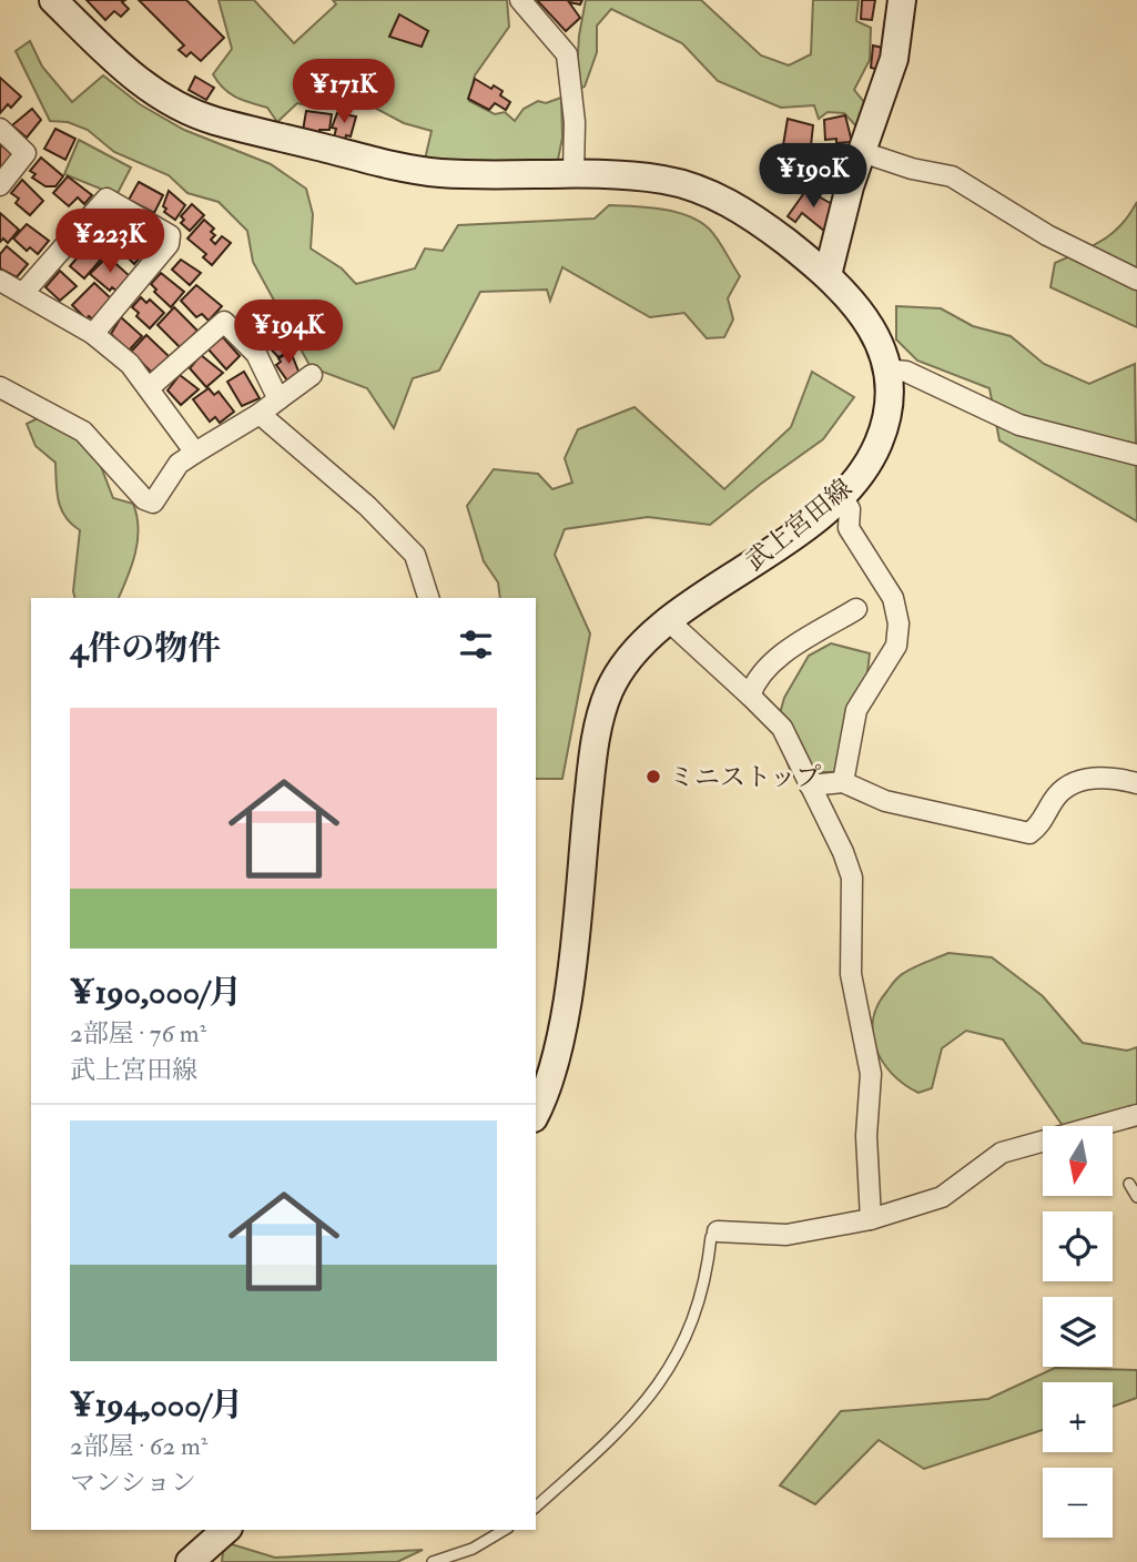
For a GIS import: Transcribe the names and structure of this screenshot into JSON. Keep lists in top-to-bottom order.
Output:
{
  "streets": {
    "main road": ["武上宮田線"]
  },
  "places": ["ミニストップ"],
  "north": "bottom",
  "page": {
    "price": [
      "¥171K",
      "¥190K",
      "¥223K",
      "¥194K"
    ],
    "heading": "4件の物件",
    "list": [
      {
        "name": "¥190,000/月",
        "note": "2部屋 · 76 m² · 武上宮田線"
      },
      {
        "name": "¥194,000/月",
        "note": "2部屋 · 62 m² · マンション"
      }
    ],
    "map_buttons": ["+", "−"]
  }
}
